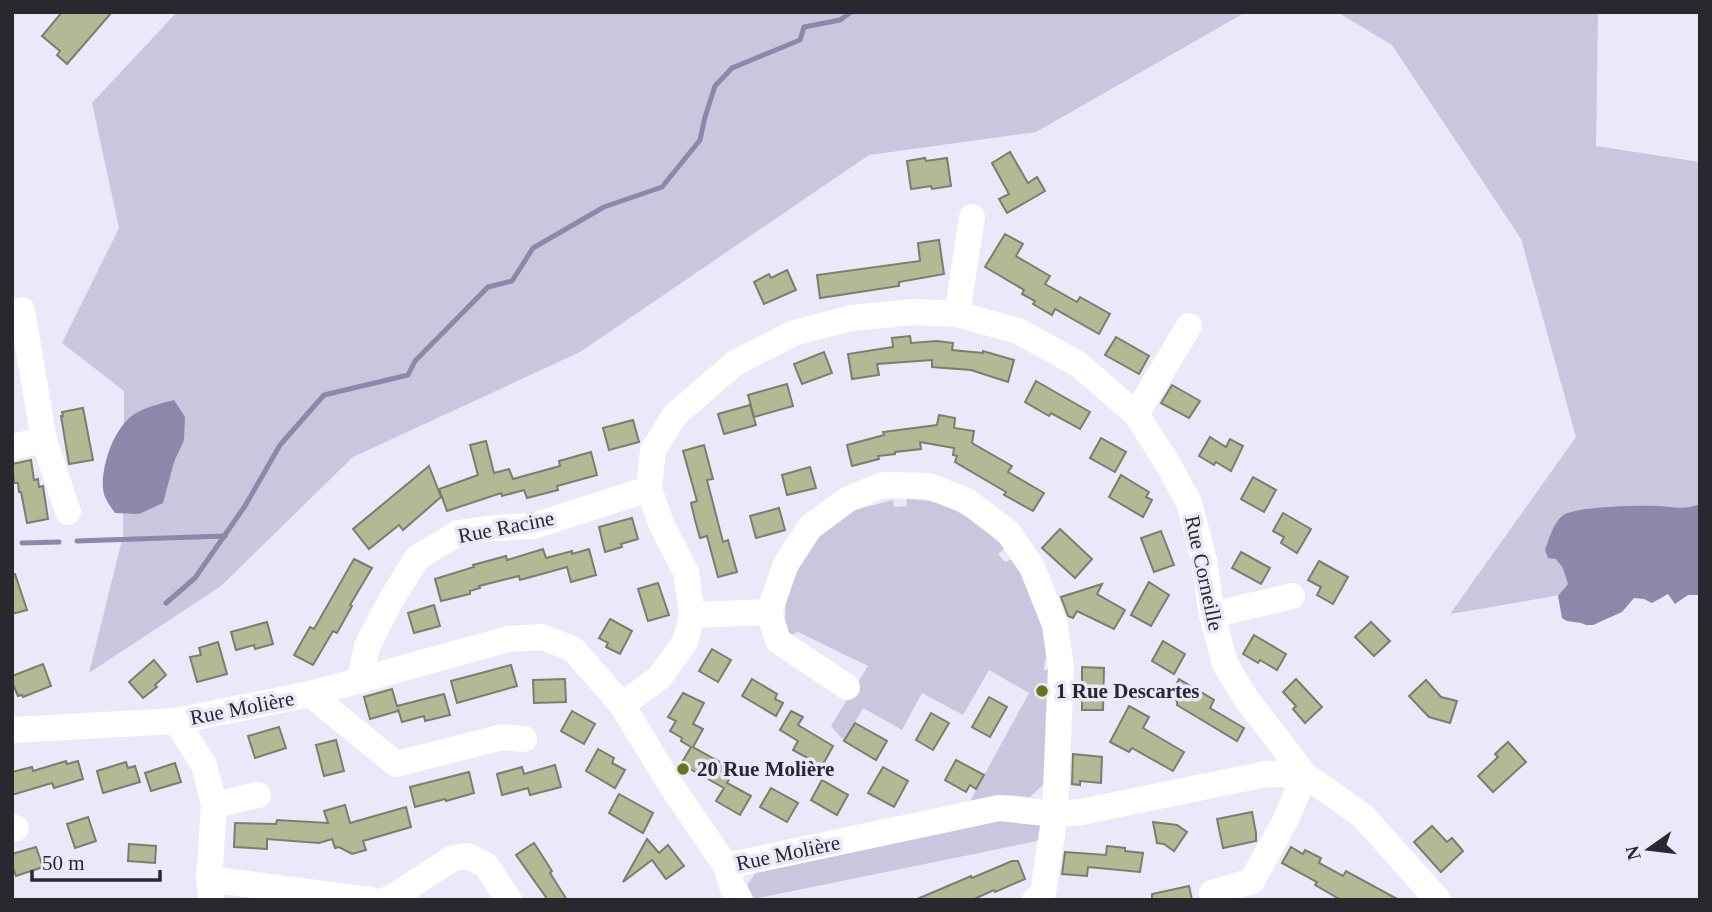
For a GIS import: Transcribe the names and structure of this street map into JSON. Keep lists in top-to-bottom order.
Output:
{
  "streets": {
    "street": ["Rue Racine", "Rue Corneille", "Rue Molière"]
  },
  "crossings": [
    ["Rue Racine", "Rue Corneille"],
    ["Rue Racine", "Rue Molière"],
    ["Rue Corneille", "Rue Molière"]
  ],
  "places": ["1 Rue Descartes", "20 Rue Molière"],
  "scale_bar": "50 m",
  "north": "left"
}
